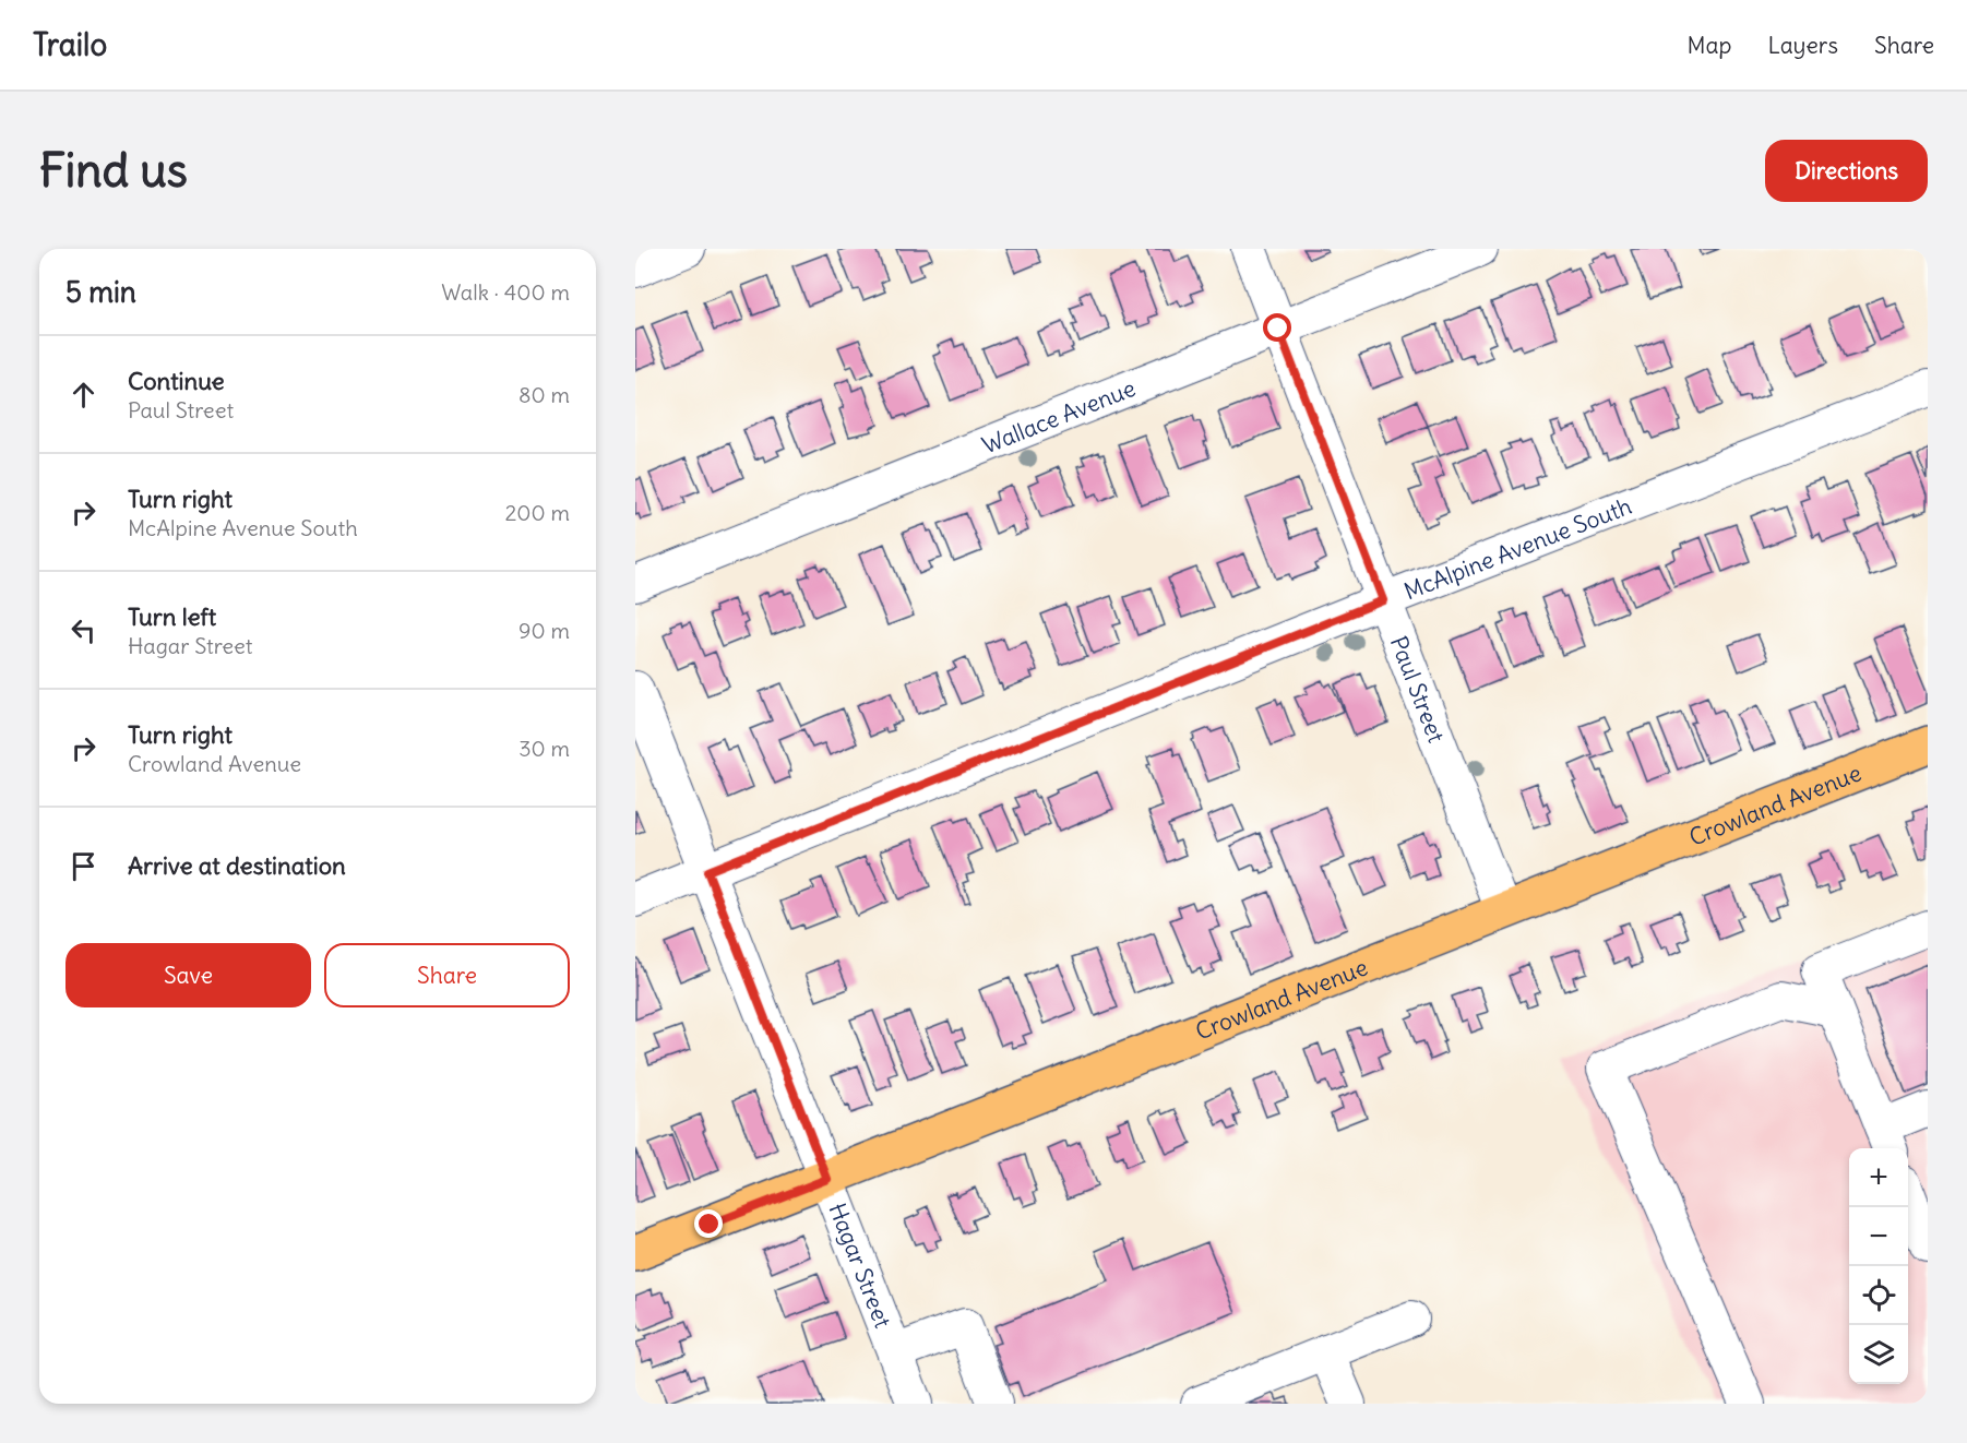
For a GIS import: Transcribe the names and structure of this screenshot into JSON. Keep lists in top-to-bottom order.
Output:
{
  "streets": {
    "main road": ["Crowland Avenue"],
    "street": [
      "Wallace Avenue",
      "McAlpine Avenue South",
      "Paul Street",
      "Hagar Street"
    ]
  },
  "crossings": [
    ["Wallace Avenue", "Paul Street"],
    ["McAlpine Avenue South", "Paul Street"],
    ["McAlpine Avenue South", "Hagar Street"],
    ["Paul Street", "Crowland Avenue"],
    ["Crowland Avenue", "Hagar Street"]
  ],
  "page": {
    "header": "Trailo",
    "nav": ["Map", "Layers", "Share"],
    "buttons": [
      "Directions",
      ["Save", "Share"]
    ],
    "title": "Find us",
    "heading": ["5 min", "Walk · 400 m"],
    "list": [
      ["Continue", "Paul Street", "80 m"],
      ["Turn right", "McAlpine Avenue South", "200 m"],
      ["Turn left", "Hagar Street", "90 m"],
      ["Turn right", "Crowland Avenue", "30 m"],
      "Arrive at destination"
    ],
    "map_buttons": ["+", "−"]
  }
}
